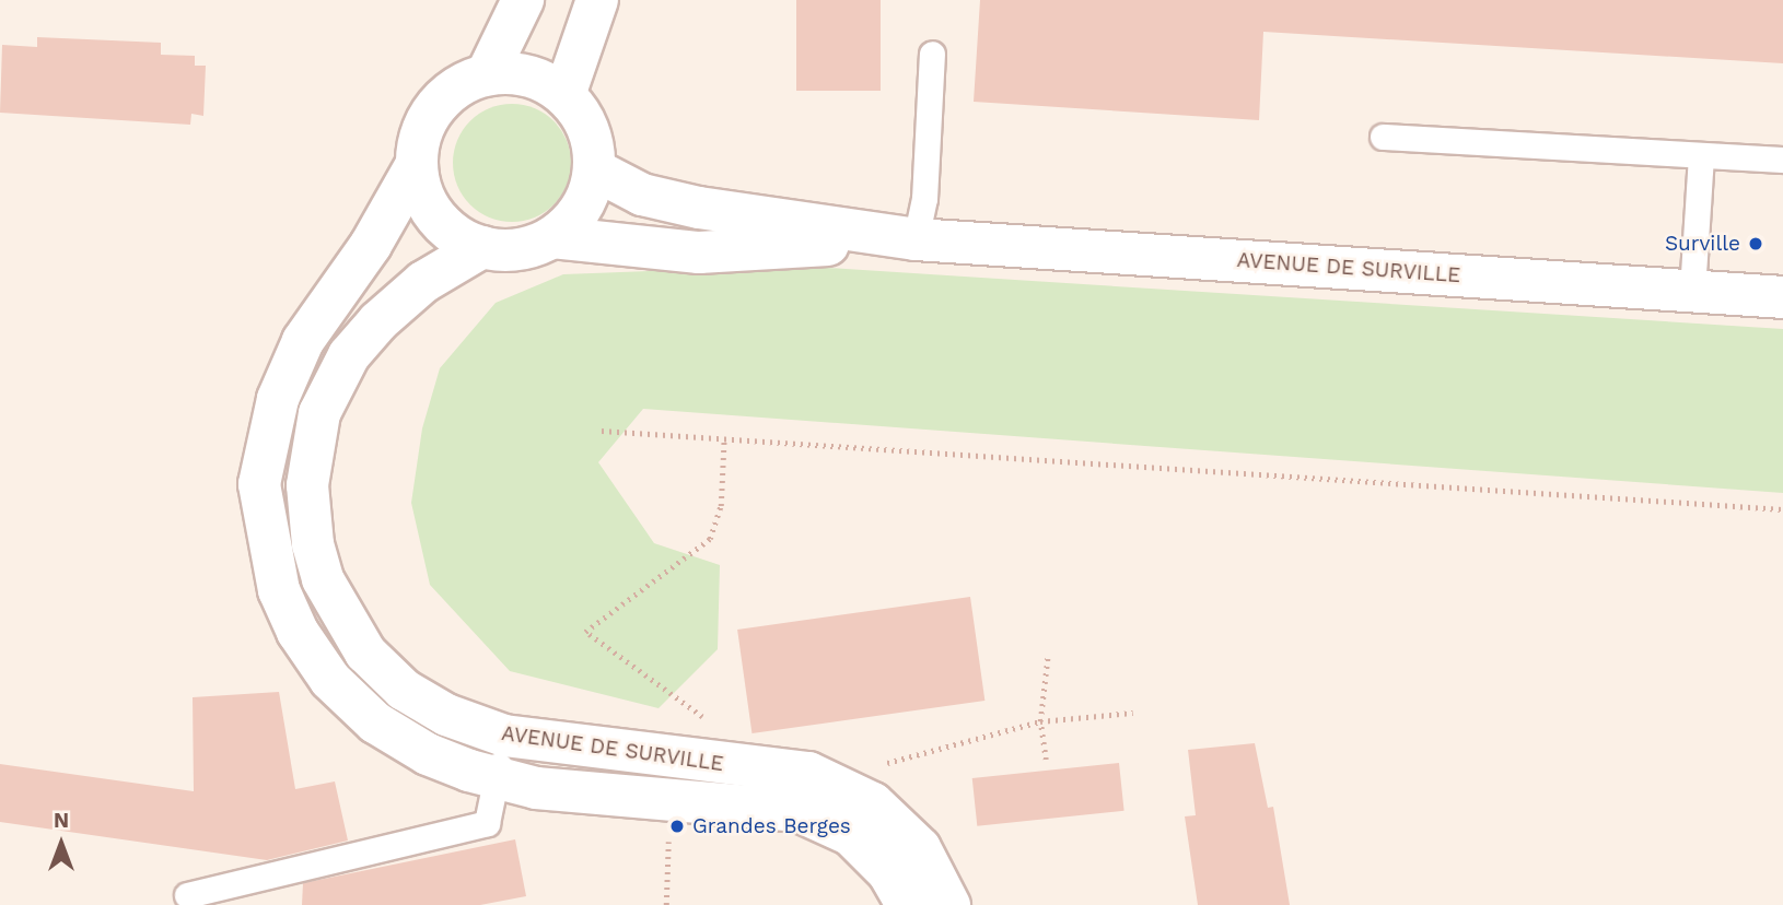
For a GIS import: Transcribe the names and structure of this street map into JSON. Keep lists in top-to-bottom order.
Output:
{
  "streets": {
    "street": ["AVENUE DE SURVILLE"]
  },
  "places": ["Surville", "Grandes Berges"],
  "north": "top"
}
